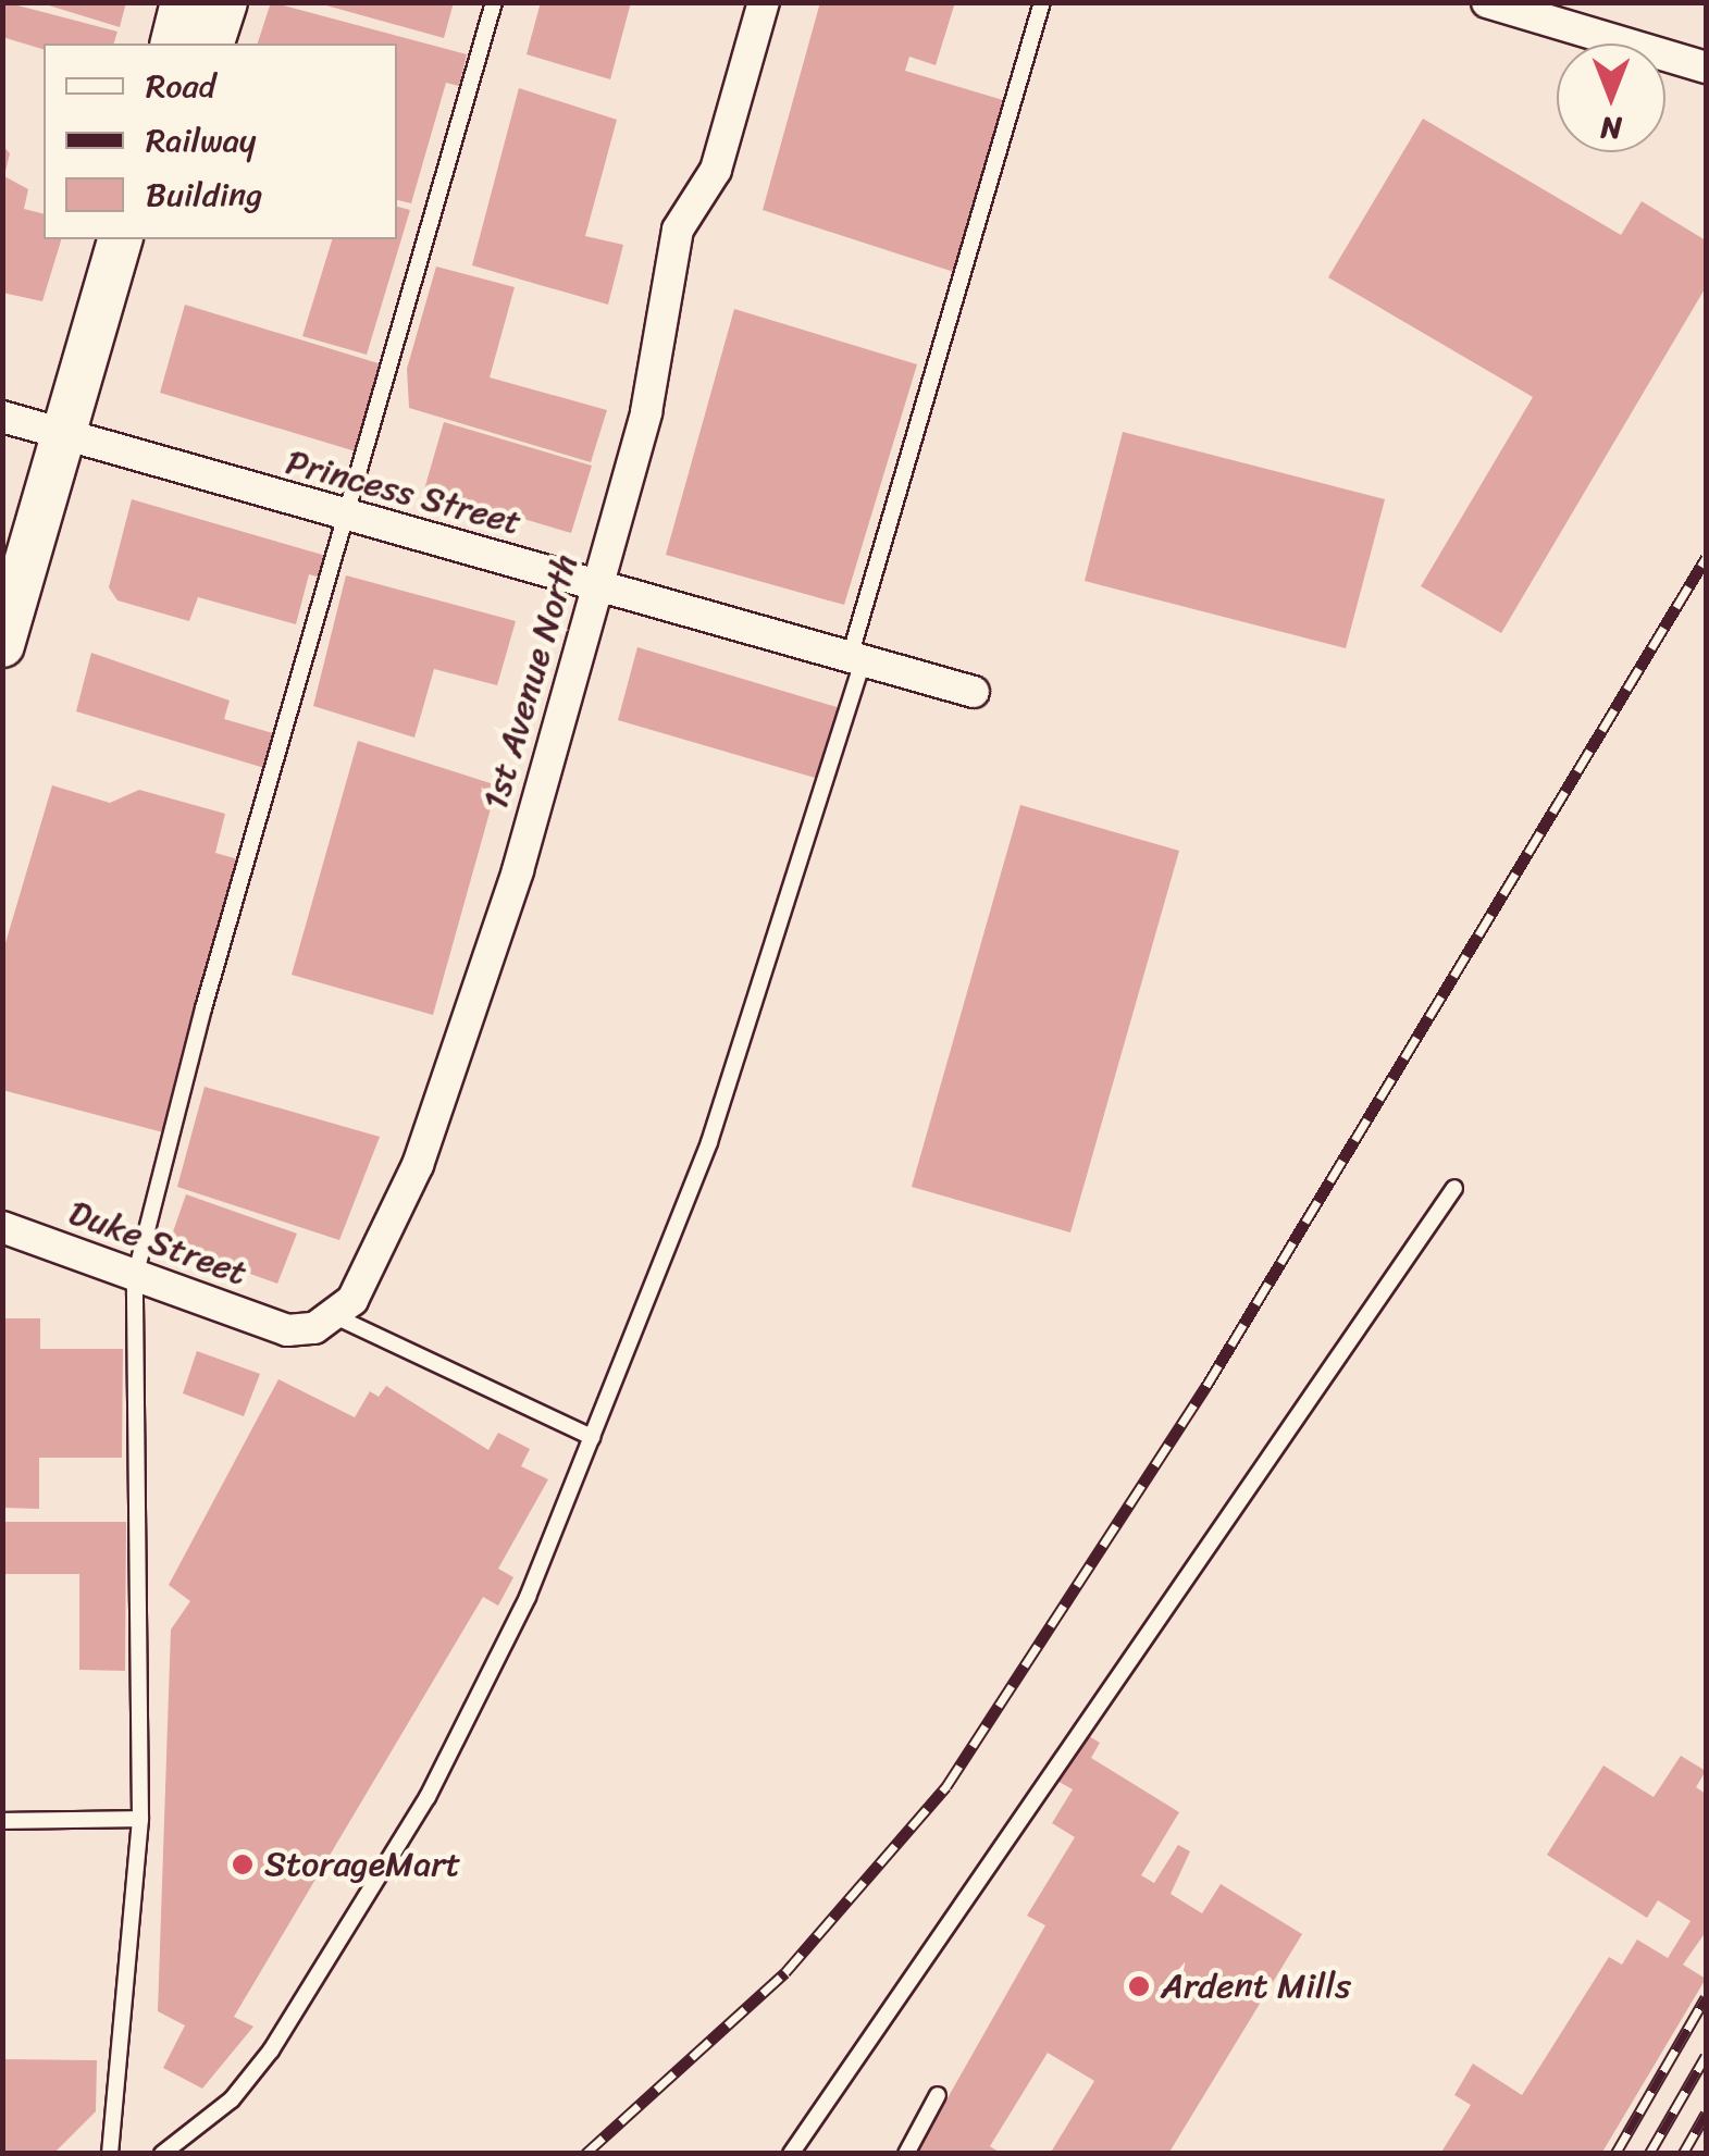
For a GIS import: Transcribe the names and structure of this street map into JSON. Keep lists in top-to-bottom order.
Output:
{
  "streets": {
    "street": ["Princess Street", "1st Avenue North", "Duke Street"]
  },
  "crossings": [
    ["Princess Street", "1st Avenue North"],
    ["1st Avenue North", "Duke Street"]
  ],
  "places": ["StorageMart", "Ardent Mills"],
  "legend": ["Road", "Railway", "Building"],
  "north": "bottom"
}
